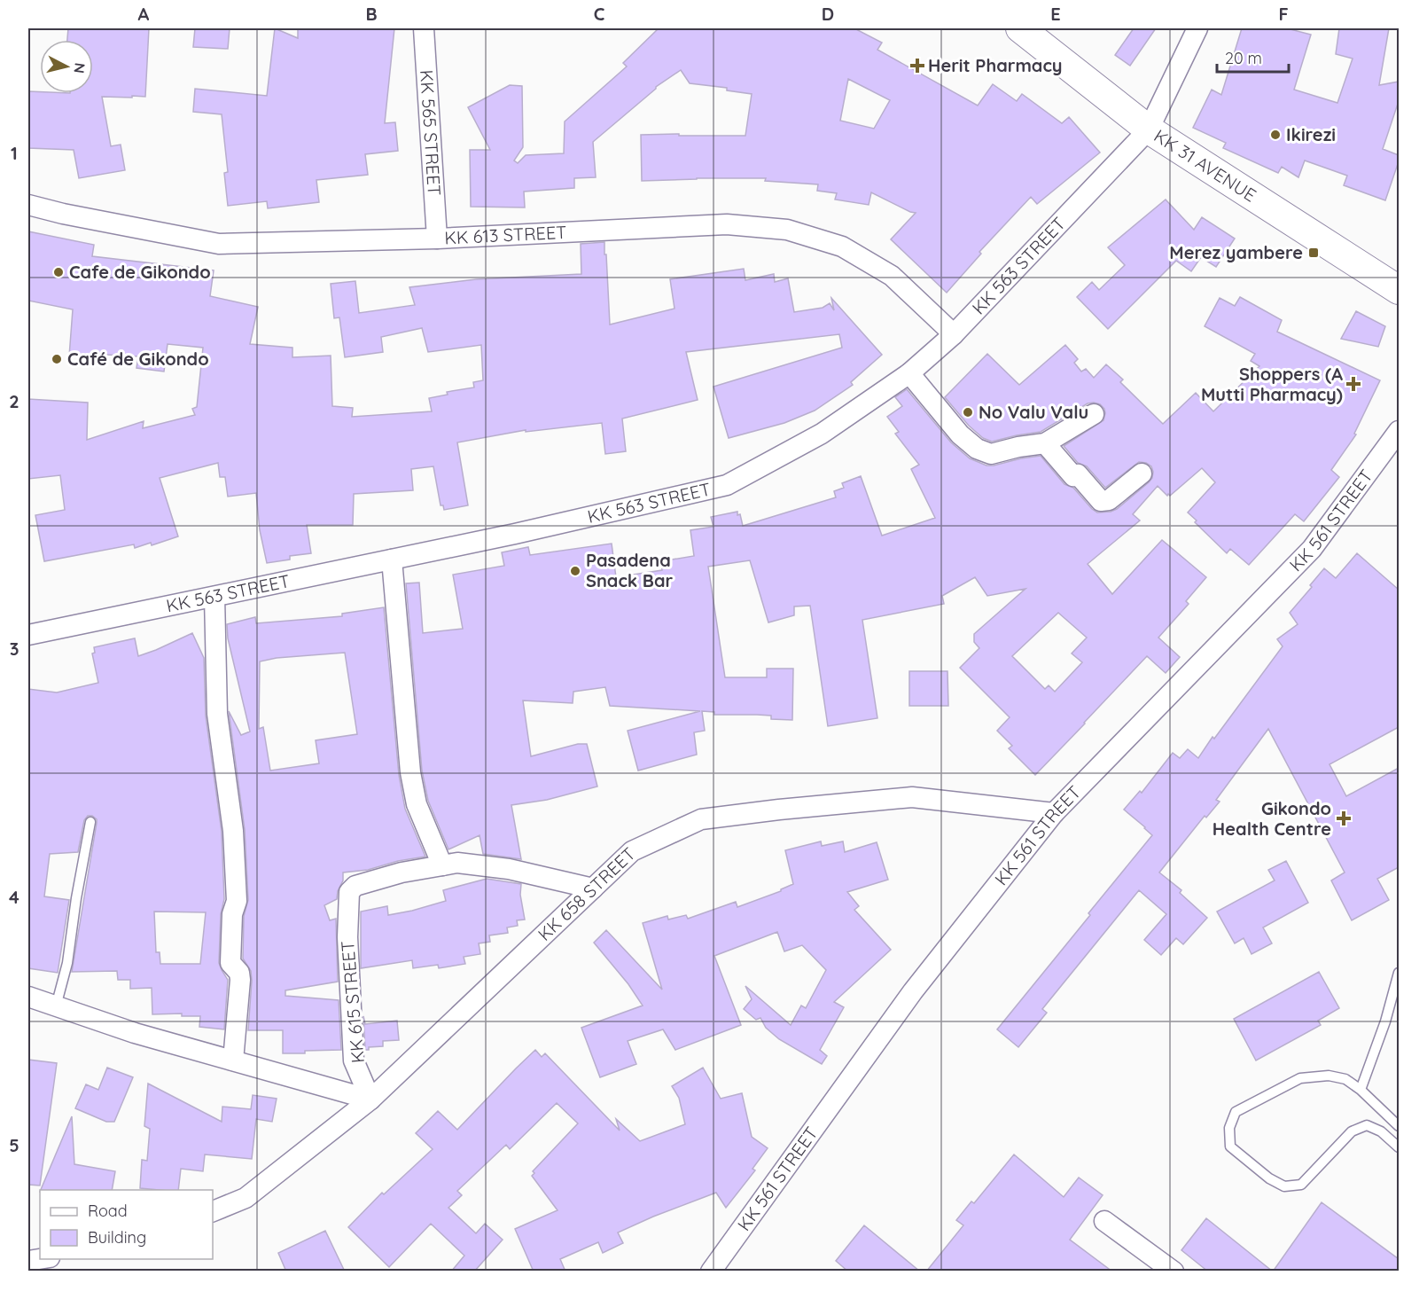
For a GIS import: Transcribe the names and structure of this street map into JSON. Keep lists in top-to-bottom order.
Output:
{
  "streets": {
    "main road": ["KK 31 AVENUE"],
    "street": [
      "KK 565 STREET",
      "KK 613 STREET",
      "KK 563 STREET",
      "KK 561 STREET",
      "KK 658 STREET",
      "KK 615 STREET"
    ]
  },
  "crossings": [
    ["KK 565 STREET", "KK 613 STREET"],
    ["KK 31 AVENUE", "KK 563 STREET"],
    ["KK 613 STREET", "KK 563 STREET"],
    ["KK 561 STREET", "KK 658 STREET"],
    ["KK 658 STREET", "KK 615 STREET"]
  ],
  "places": {
    "health": ["Herit Pharmacy", "Shoppers (A Mutti Pharmacy)", "Gikondo Health Centre"],
    "other": [
      "Ikirezi",
      "Cafe de Gikondo",
      "Café de Gikondo",
      "No Valu Valu",
      "Pasadena Snack Bar"
    ],
    "transit": ["Merez yambere"]
  },
  "legend": ["Road", "Building"],
  "scale_bar": "20 m",
  "north": "right",
  "grid": {
    "columns": [
      "A",
      "B",
      "C",
      "D",
      "E",
      "F"
    ],
    "rows": [
      "1",
      "2",
      "3",
      "4",
      "5"
    ]
  }
}
